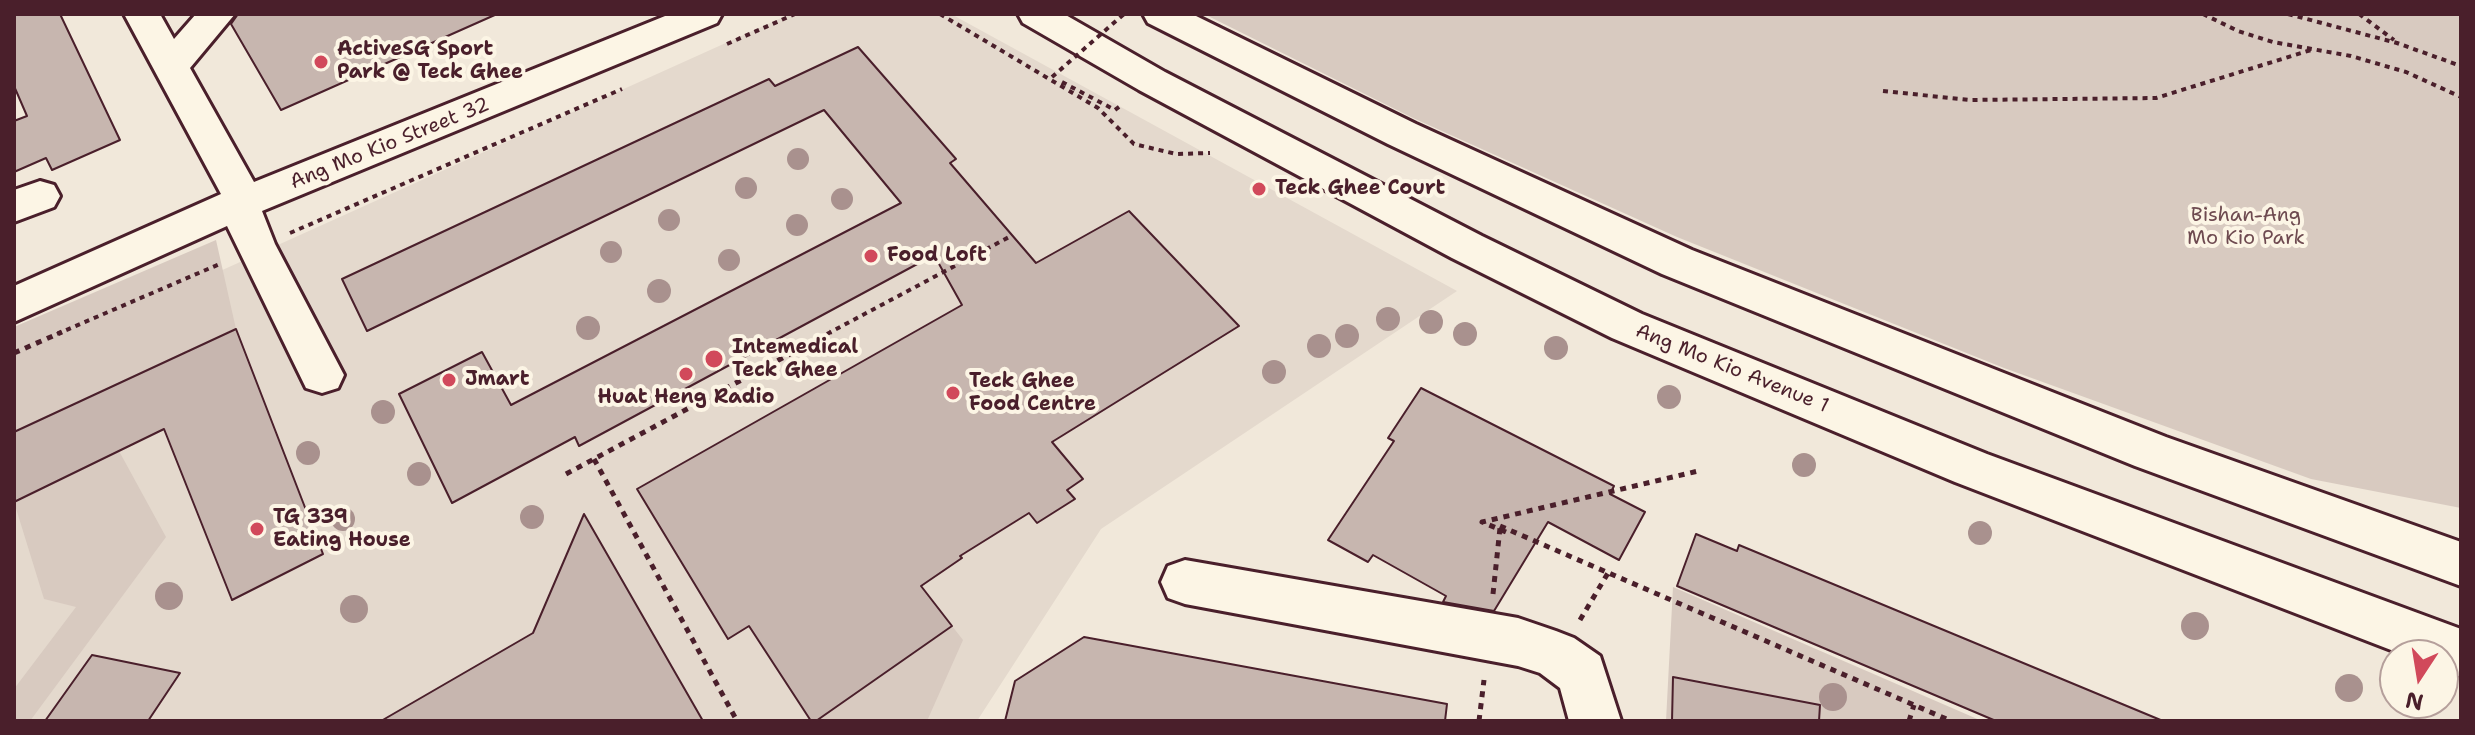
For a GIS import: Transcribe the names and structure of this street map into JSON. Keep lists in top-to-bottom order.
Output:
{
  "streets": {
    "main road": ["Ang Mo Kio Street 32", "Ang Mo Kio Avenue 1"]
  },
  "parks": ["Bishan-Ang Mo Kio Park"],
  "places": [
    "ActiveSG Sport Park @ Teck Ghee",
    "Teck Ghee Court",
    "Food Loft",
    "Intemedical Teck Ghee",
    "Huat Heng Radio",
    "Jmart",
    "Teck Ghee Food Centre",
    "TG 339 Eating House"
  ],
  "north": "bottom"
}
